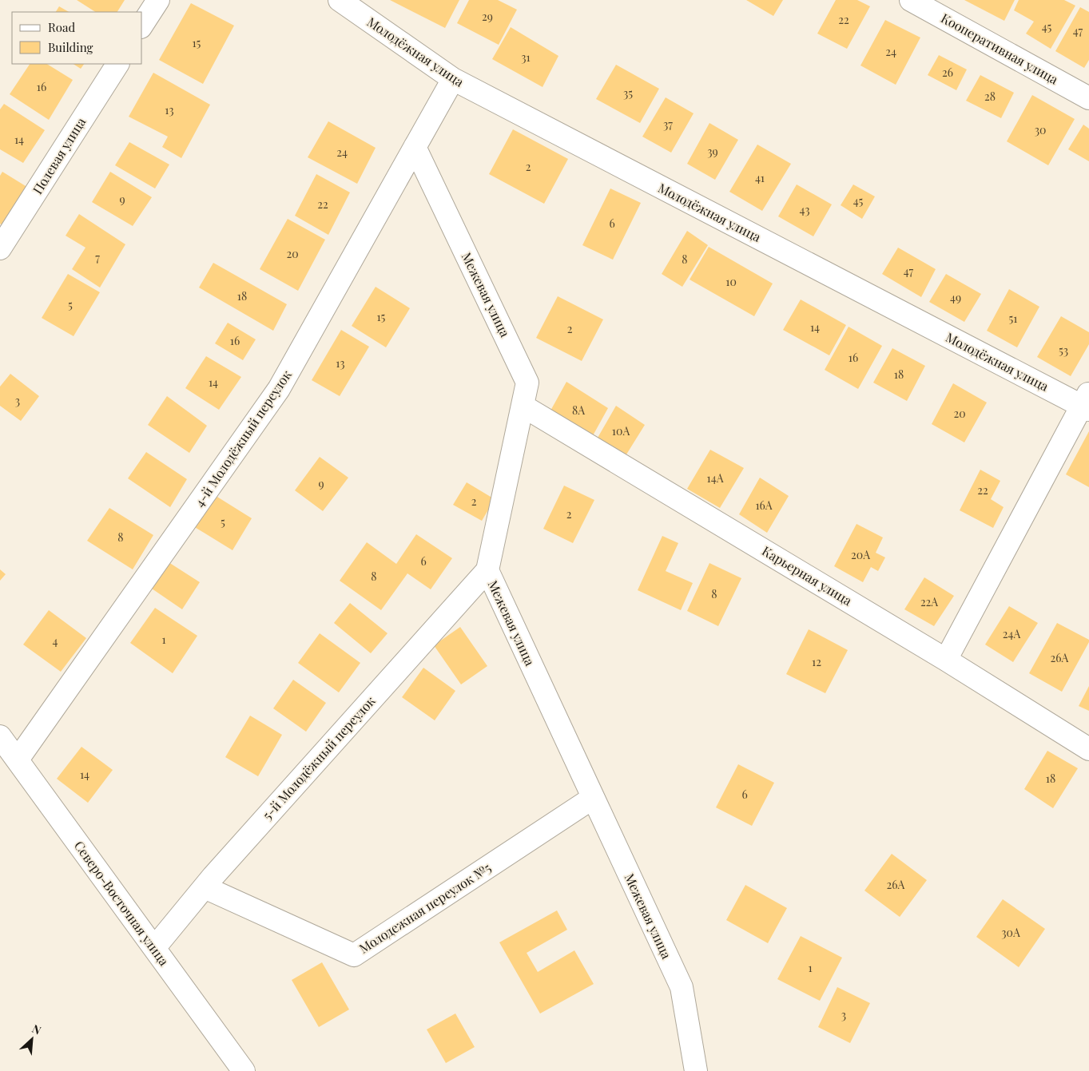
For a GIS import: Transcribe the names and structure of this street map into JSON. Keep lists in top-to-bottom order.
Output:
{
  "streets": {
    "street": [
      "Кооперативная улица",
      "Молодёжная улица",
      "Полевая улица",
      "Межевая улица",
      "4-й Молодёжный переулок",
      "Карьерная улица",
      "5-й Молодёжный переулок",
      "Северо-Восточная улица",
      "Молодежная переулок №5"
    ]
  },
  "crossings": [
    ["Молодёжная улица", "4-й Молодёжный переулок"],
    ["Межевая улица", "4-й Молодёжный переулок"],
    ["Межевая улица", "Карьерная улица"],
    ["Межевая улица", "5-й Молодёжный переулок"],
    ["Межевая улица", "Молодежная переулок №5"],
    ["4-й Молодёжный переулок", "Северо-Восточная улица"],
    ["5-й Молодёжный переулок", "Северо-Восточная улица"],
    ["5-й Молодёжный переулок", "Молодежная переулок №5"]
  ],
  "house_numbers": [
    "29",
    "22",
    "45",
    "47",
    "15",
    "24",
    "31",
    "26",
    "16",
    "35",
    "28",
    "13",
    "37",
    "30",
    "14",
    "39",
    "24",
    "2",
    "41",
    "9",
    "45",
    "22",
    "43",
    "6",
    "20",
    "7",
    "8",
    "47",
    "10",
    "18",
    "49",
    "5",
    "15",
    "51",
    "14",
    "2",
    "16",
    "53",
    "16",
    "13",
    "18",
    "14",
    "3",
    "8А",
    "20",
    "10А",
    "14А",
    "9",
    "22",
    "2",
    "16А",
    "2",
    "5",
    "8",
    "20А",
    "6",
    "8",
    "8",
    "22А",
    "24А",
    "1",
    "4",
    "26А",
    "12",
    "14",
    "18",
    "6",
    "26А",
    "30А",
    "1",
    "3"
  ],
  "legend": ["Road", "Building"],
  "north": "top right"
}
